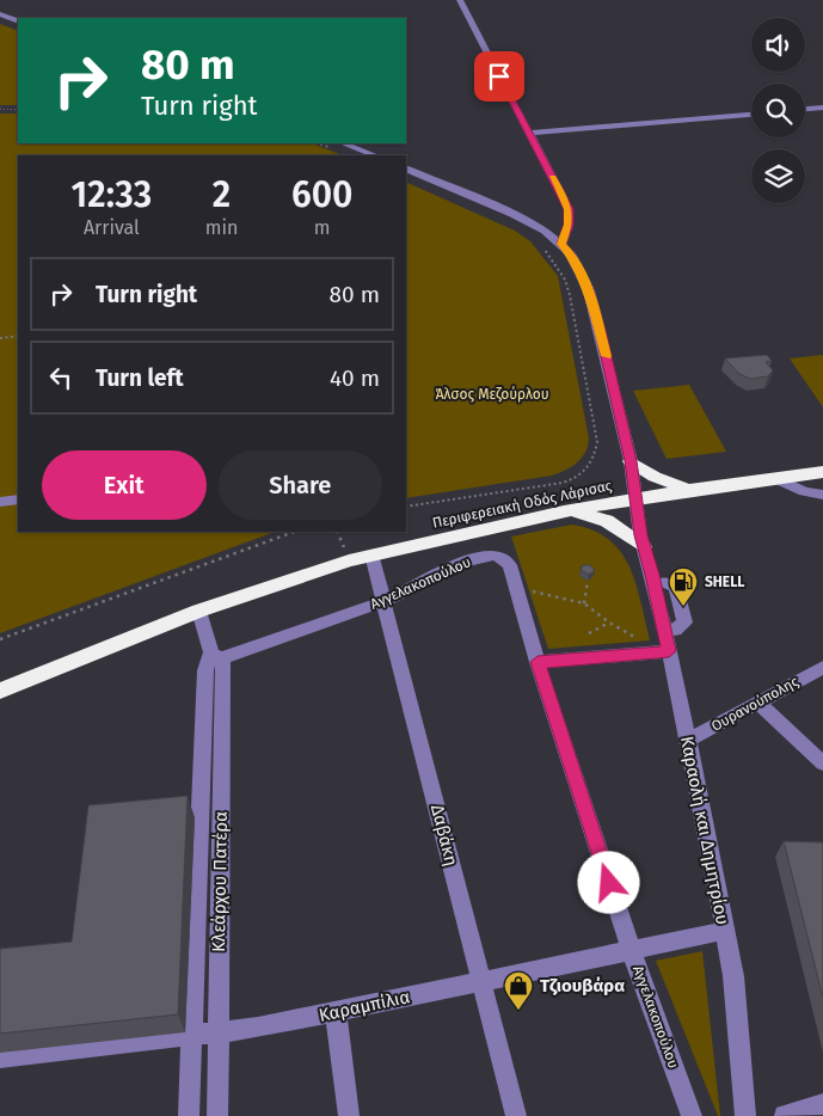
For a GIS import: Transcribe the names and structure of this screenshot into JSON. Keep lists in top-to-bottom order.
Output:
{
  "streets": {
    "highway": ["Περιφερειακή Οδός Λάρισας"],
    "street": [
      "Αγγελακοπούλου",
      "Ουρανούπολης",
      "Καραολή και Δημητρίου",
      "Δαβάκη",
      "Κλεάρχου Πατέρα",
      "Καραμπίλια"
    ]
  },
  "crossings": [
    ["Περιφερειακή Οδός Λάρισας", "Καραολή και Δημητρίου"],
    ["Περιφερειακή Οδός Λάρισας", "Δαβάκη"],
    ["Περιφερειακή Οδός Λάρισας", "Κλεάρχου Πατέρα"],
    ["Αγγελακοπούλου", "Δαβάκη"],
    ["Αγγελακοπούλου", "Κλεάρχου Πατέρα"],
    ["Αγγελακοπούλου", "Καραμπίλια"],
    ["Ουρανούπολης", "Καραολή και Δημητρίου"],
    ["Καραολή και Δημητρίου", "Καραμπίλια"],
    ["Δαβάκη", "Καραμπίλια"],
    ["Κλεάρχου Πατέρα", "Καραμπίλια"]
  ],
  "parks": ["Άλσος Μεζούρλου"],
  "places": {
    "fuel station": ["SHELL"],
    "shop": ["Τζιουβάρα"]
  },
  "page": {
    "turn": ["80 m", "Turn right"],
    "eta": [
      "12:33",
      "Arrival",
      "2",
      "min",
      "600",
      "m"
    ],
    "list": [
      {
        "name": "Turn right",
        "value": "80 m"
      },
      {
        "name": "Turn left",
        "value": "40 m"
      }
    ],
    "buttons": ["Exit", "Share"]
  }
}
